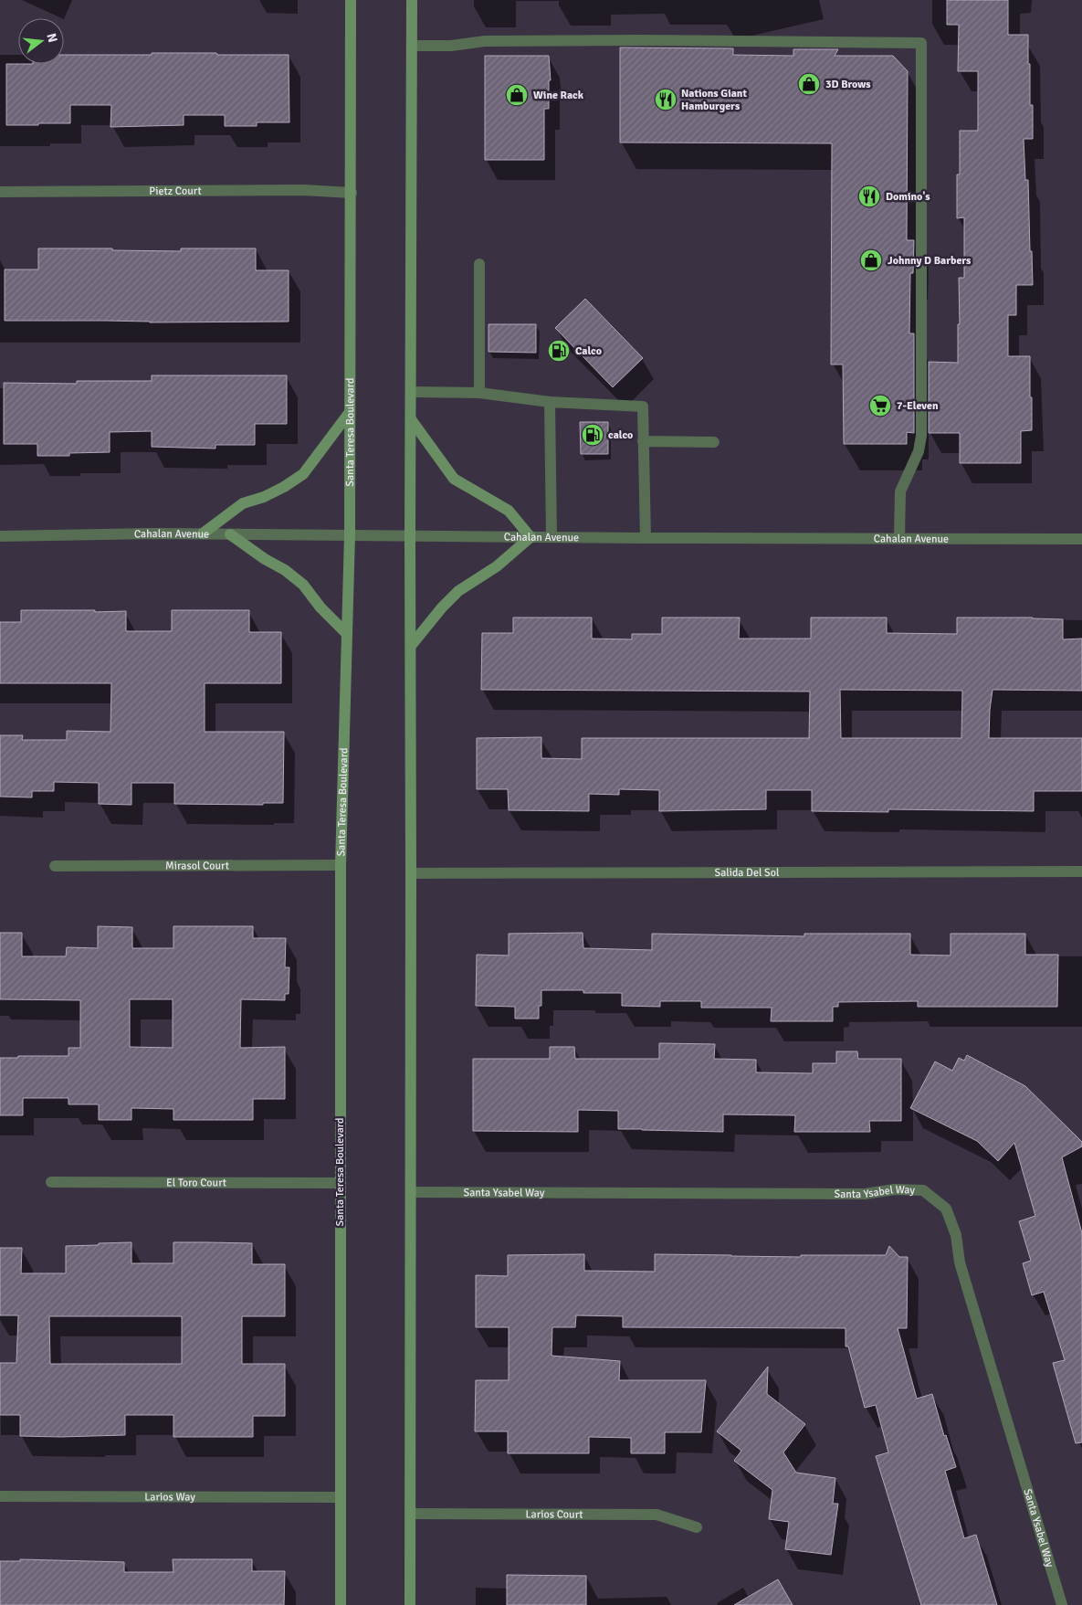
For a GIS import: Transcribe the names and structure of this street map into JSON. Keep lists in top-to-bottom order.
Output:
{
  "streets": {
    "main road": ["Santa Teresa Boulevard"],
    "street": [
      "Pietz Court",
      "Cahalan Avenue",
      "Mirasol Court",
      "Salida Del Sol",
      "El Toro Court",
      "Santa Ysabel Way",
      "Larios Way",
      "Larios Court"
    ]
  },
  "crossings": [
    ["Pietz Court", "Santa Teresa Boulevard"],
    ["Santa Teresa Boulevard", "Cahalan Avenue"],
    ["Santa Teresa Boulevard", "Mirasol Court"],
    ["Santa Teresa Boulevard", "El Toro Court"],
    ["Santa Teresa Boulevard", "Larios Way"]
  ],
  "places": {
    "shop": ["3D Brows", "Wine Rack", "Johnny D Barbers"],
    "restaurant": ["Nations Giant Hamburgers", "Domino's"],
    "fuel station": ["Calco", "calco"],
    "supermarket": ["7-Eleven"]
  },
  "north": "right"
}
